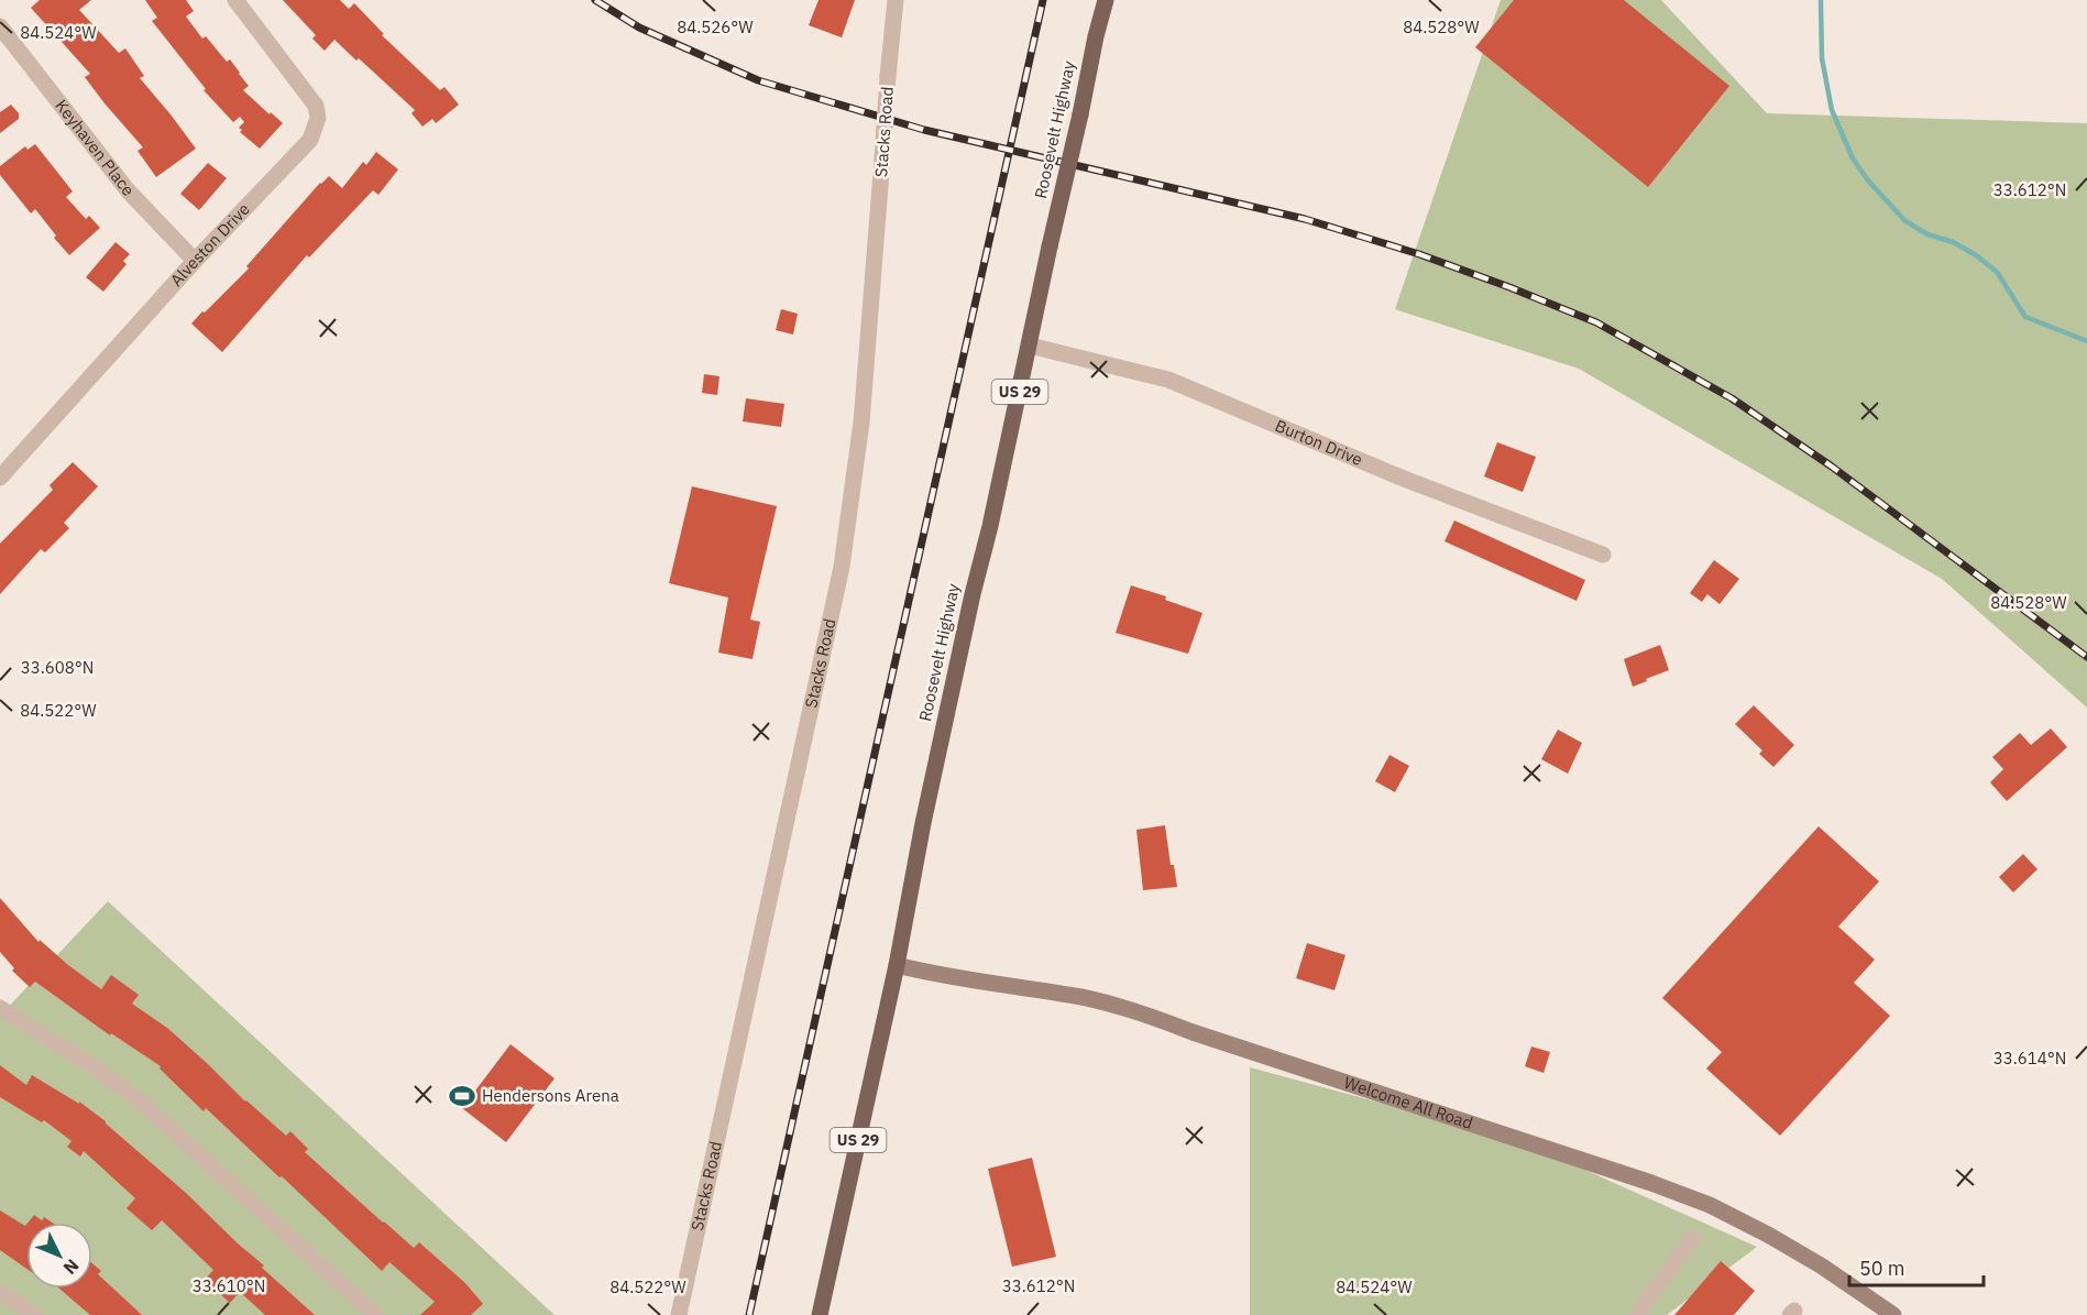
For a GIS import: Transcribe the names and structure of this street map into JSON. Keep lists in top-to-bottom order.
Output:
{
  "streets": {
    "main road": ["Roosevelt Highway", "US 29"],
    "street": [
      "Stacks Road",
      "Keyhaven Place",
      "Alveston Drive",
      "Burton Drive",
      "Welcome All Road"
    ]
  },
  "crossings": [
    ["Roosevelt Highway", "Burton Drive"],
    ["Roosevelt Highway", "Welcome All Road"],
    ["Keyhaven Place", "Alveston Drive"]
  ],
  "places": {
    "sports": ["Hendersons Arena"]
  },
  "scale_bar": "50 m",
  "north": "bottom right",
  "coordinates": [
    "84.526°W",
    "84.528°W",
    "84.524°W",
    "33.612°N",
    "33.608°N",
    "84.522°W",
    "33.614°N",
    "33.610°N"
  ]
}
